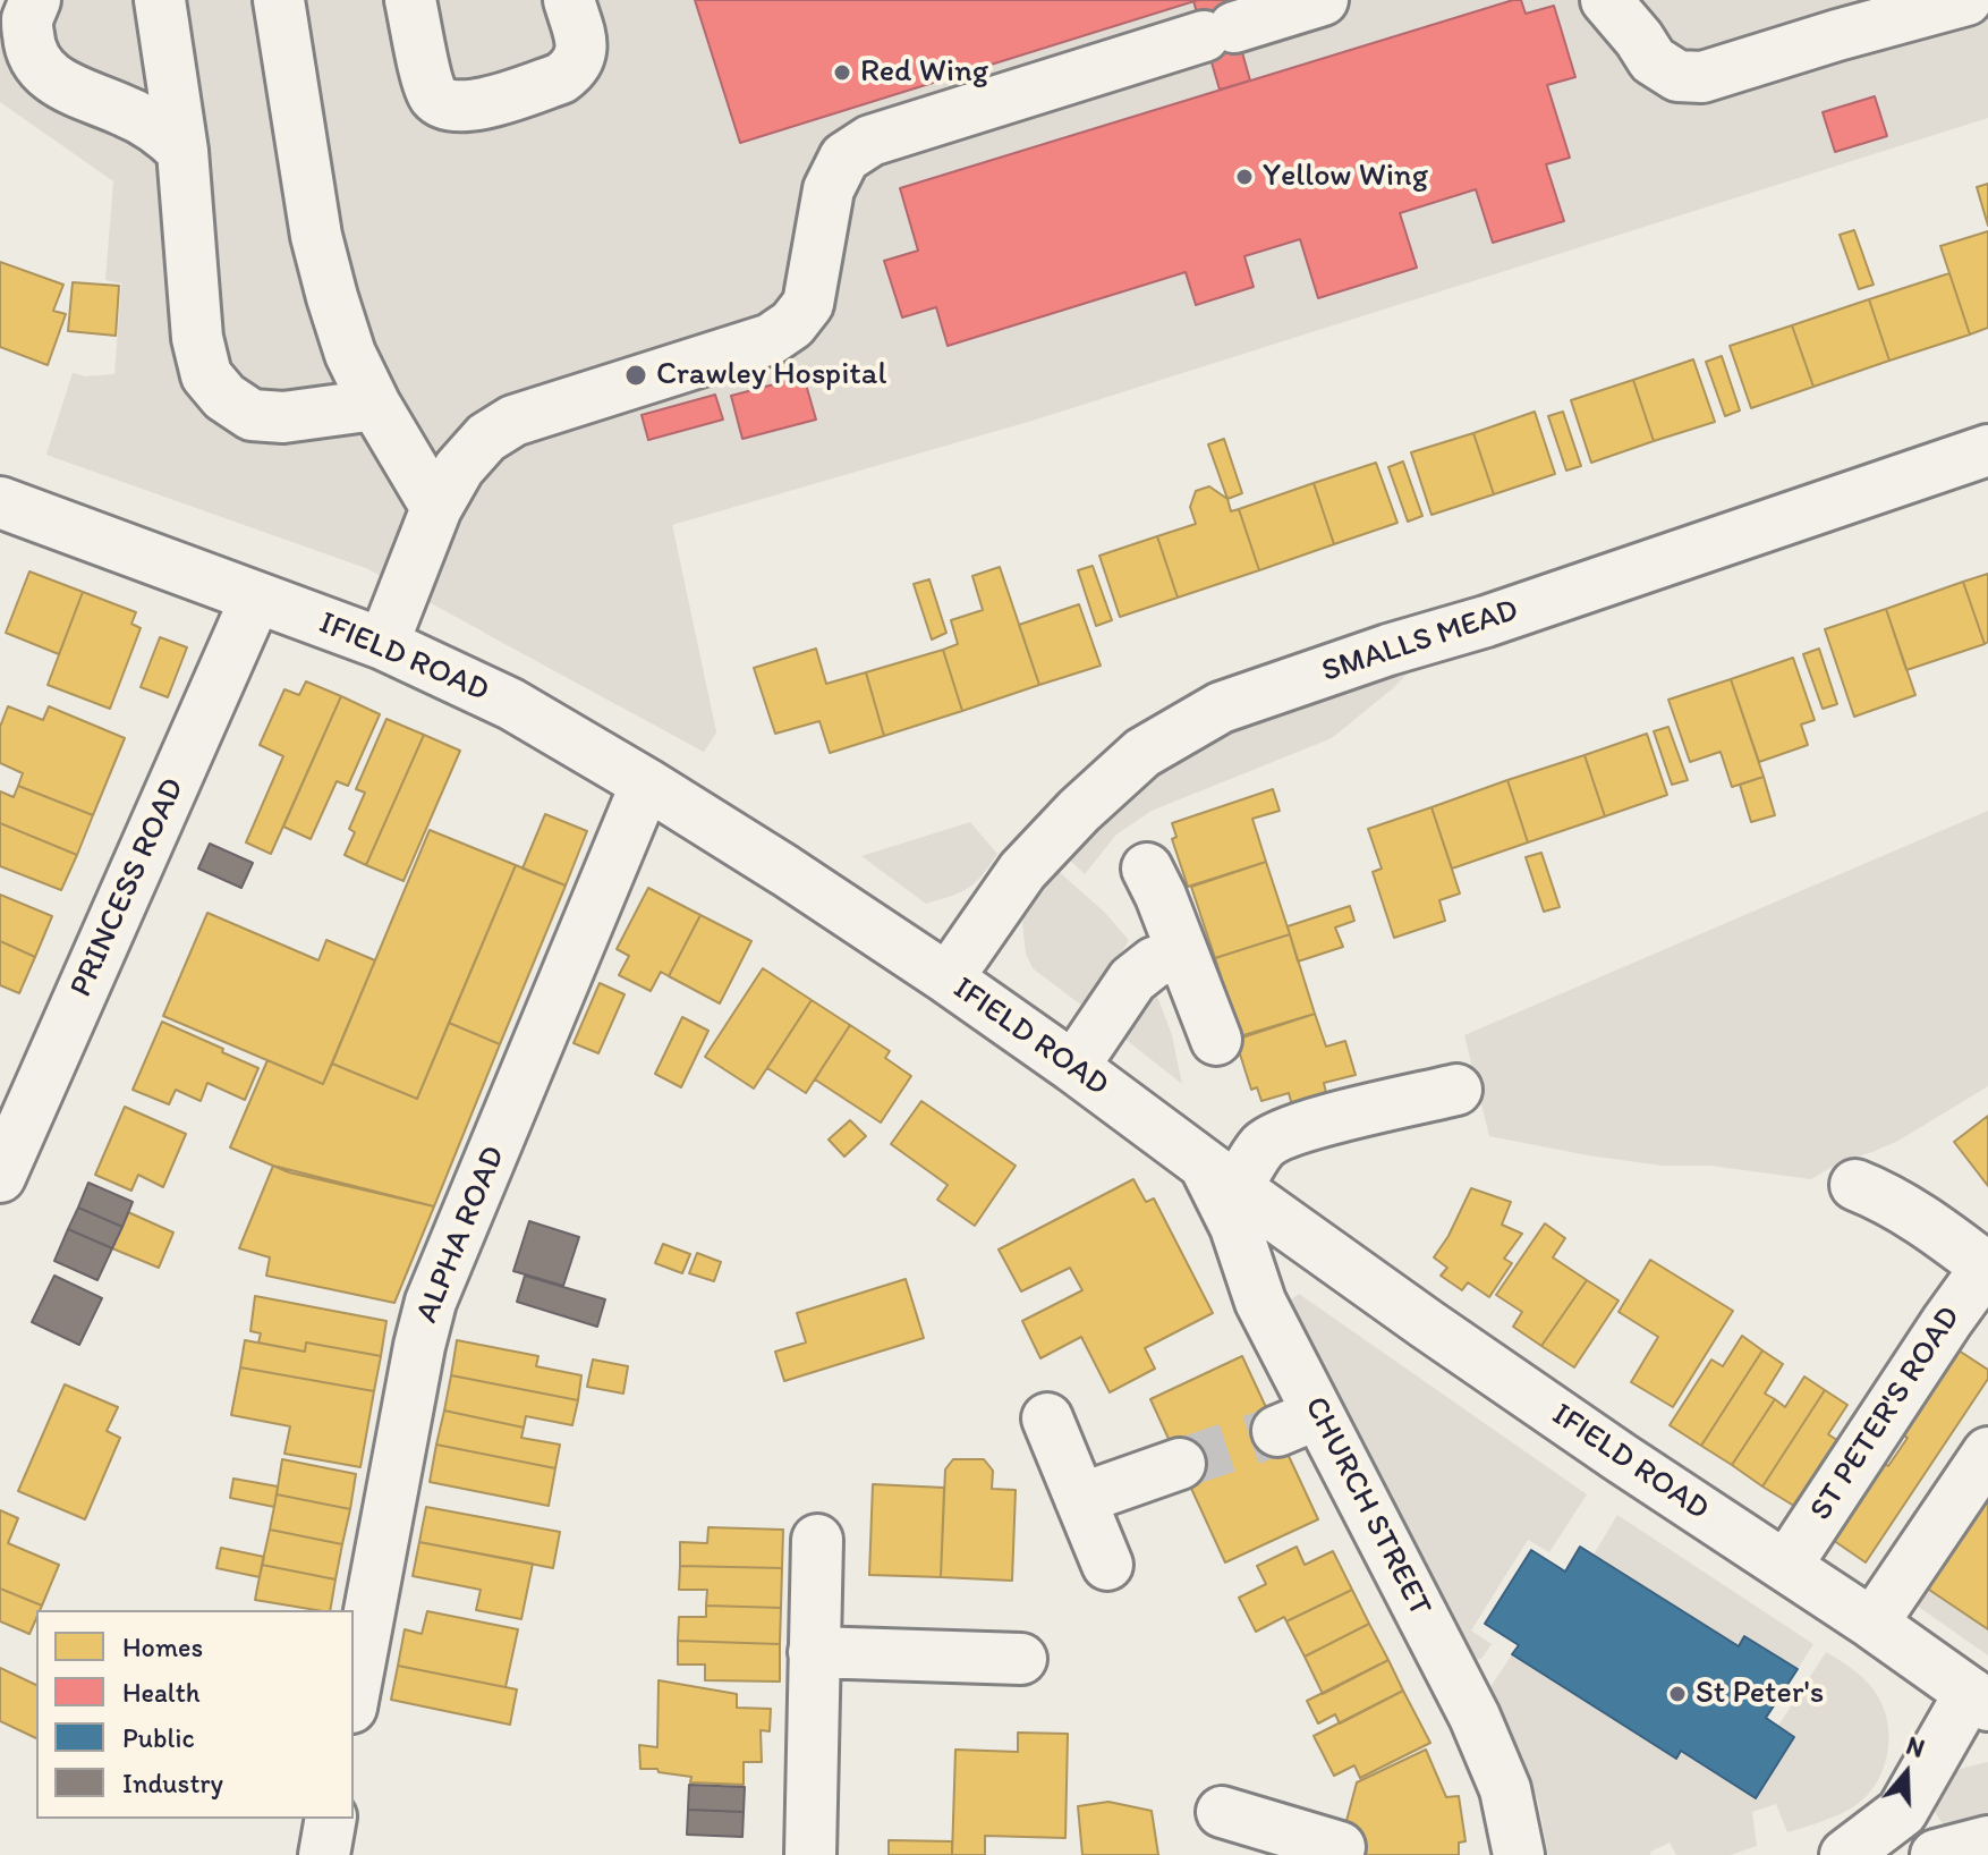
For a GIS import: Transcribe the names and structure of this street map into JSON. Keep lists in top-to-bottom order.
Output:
{
  "streets": {
    "street": [
      "SMALLS MEAD",
      "IFIELD ROAD",
      "PRINCESS ROAD",
      "ALPHA ROAD",
      "ST PETER'S ROAD",
      "CHURCH STREET"
    ]
  },
  "crossings": [
    ["SMALLS MEAD", "IFIELD ROAD"],
    ["IFIELD ROAD", "PRINCESS ROAD"],
    ["IFIELD ROAD", "ALPHA ROAD"],
    ["IFIELD ROAD", "ST PETER'S ROAD"],
    ["IFIELD ROAD", "CHURCH STREET"]
  ],
  "places": [
    "Red Wing",
    "Yellow Wing",
    "Crawley Hospital",
    "St Peter's"
  ],
  "legend": [
    "Homes",
    "Health",
    "Public",
    "Industry"
  ],
  "north": "top"
}
